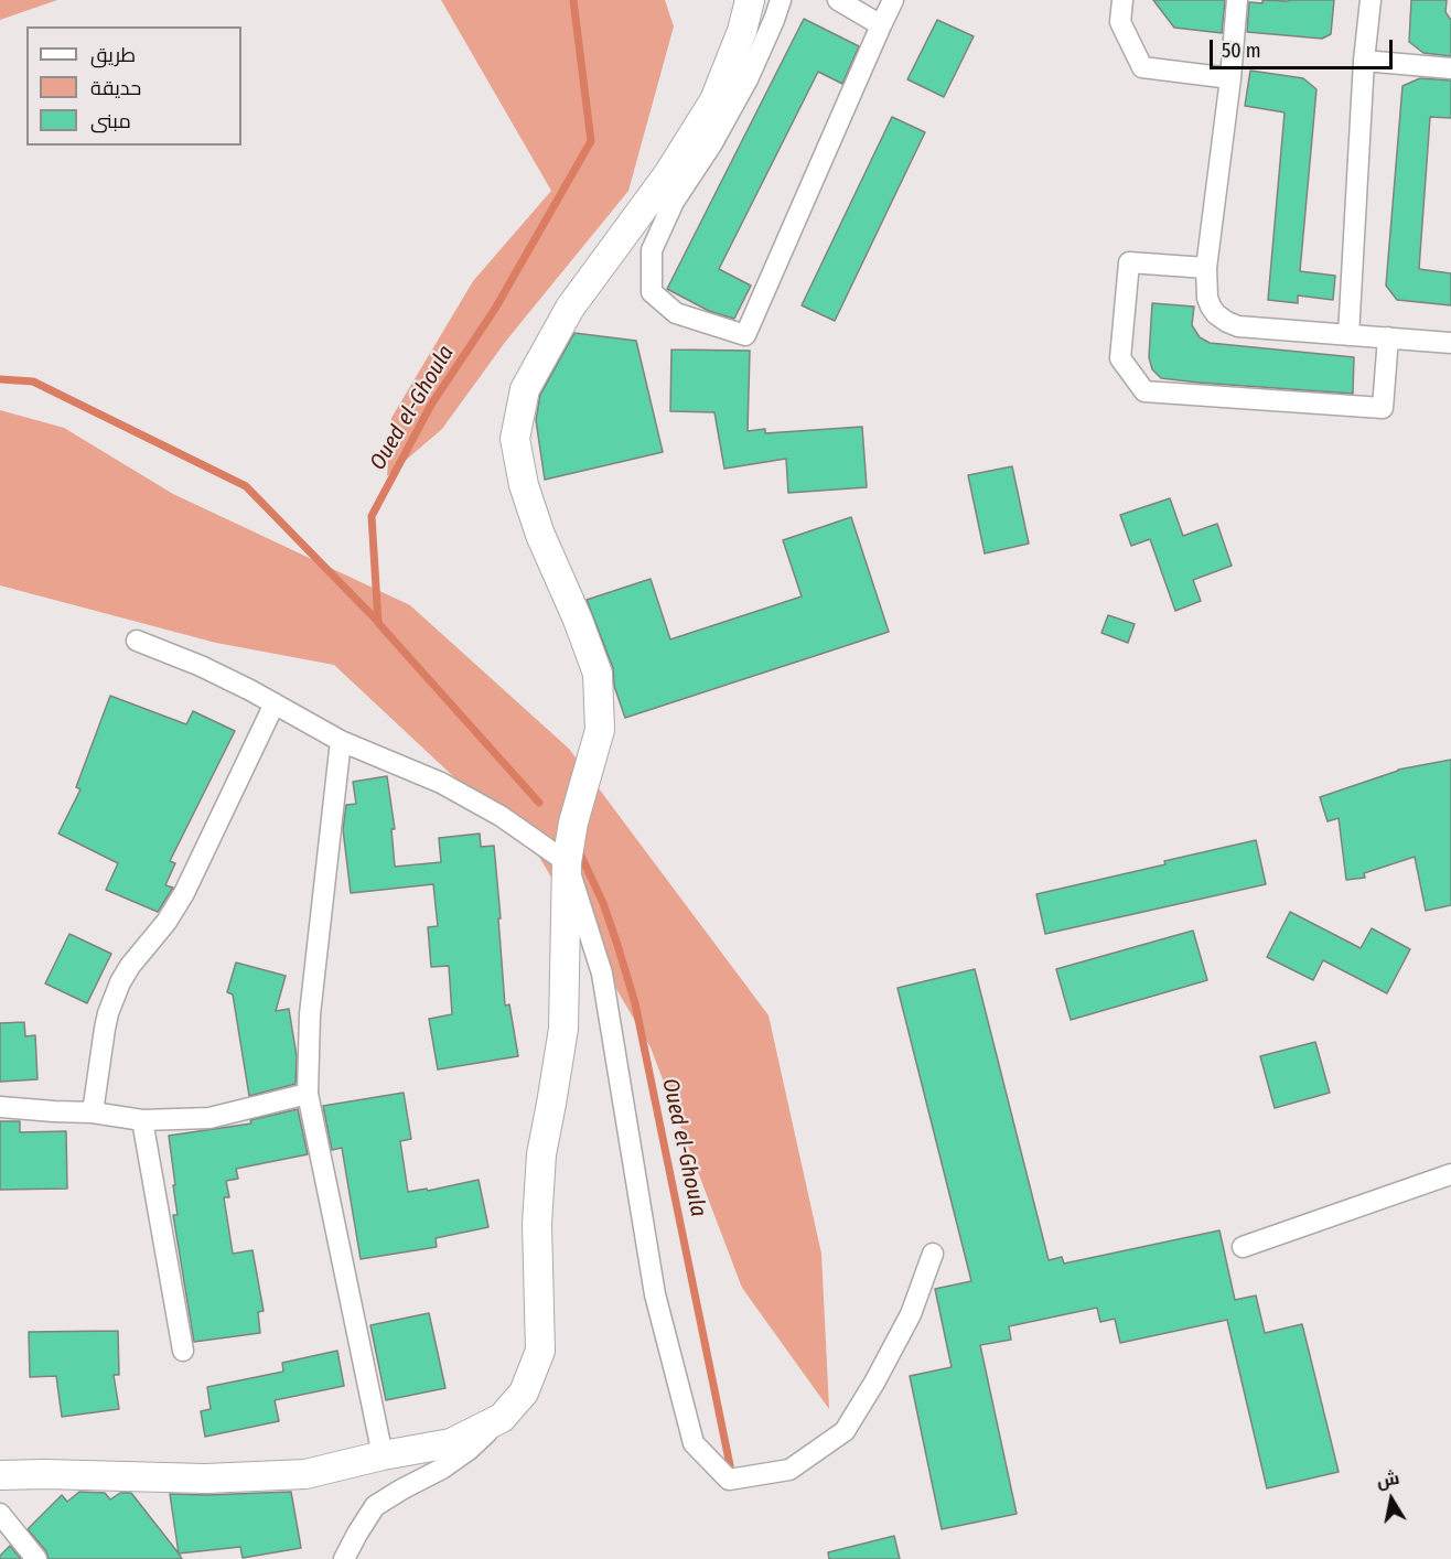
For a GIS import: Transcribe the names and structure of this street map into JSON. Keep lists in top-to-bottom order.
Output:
{
  "water": ["Oued el-Ghoula"],
  "legend": ["طريق", "حديقة", "مبنى"],
  "scale_bar": "50 m",
  "north": "top"
}
